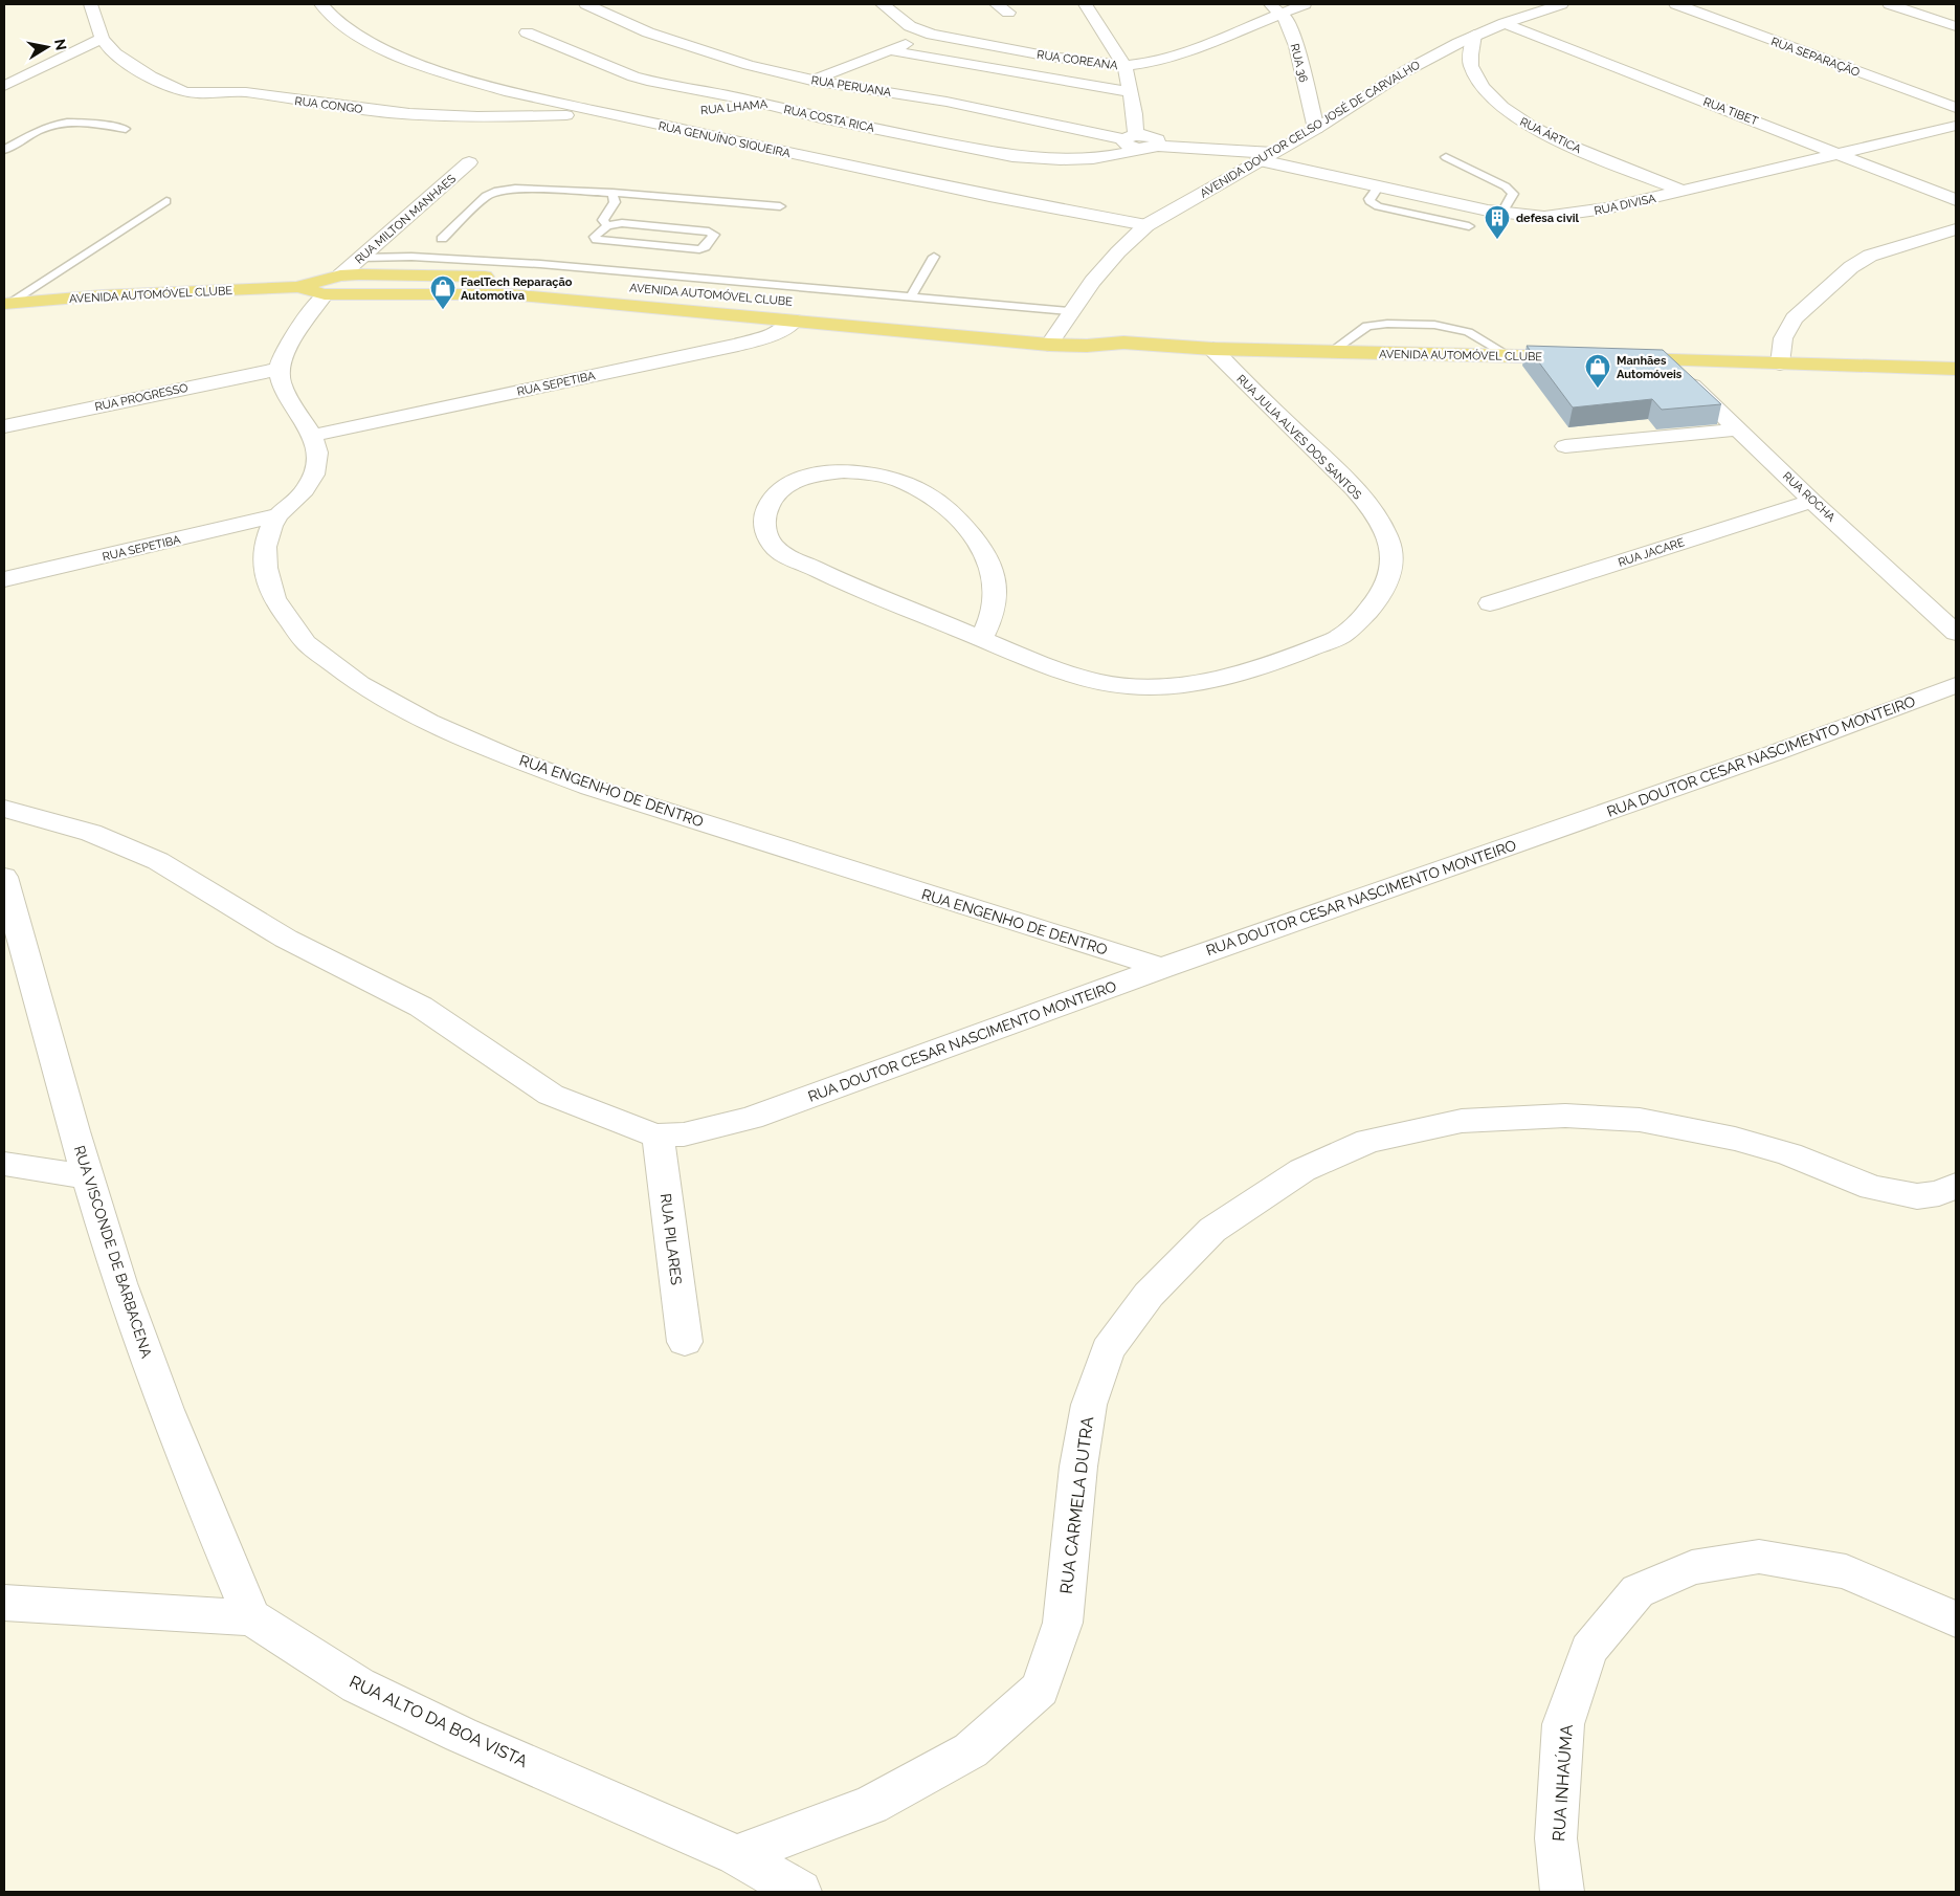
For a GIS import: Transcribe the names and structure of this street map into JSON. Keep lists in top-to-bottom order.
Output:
{
  "streets": {
    "main road": ["AVENIDA AUTOMÓVEL CLUBE"],
    "street": [
      "RUA SEPARAÇÃO",
      "RUA COREANA",
      "RUA 36",
      "RUA PERUANA",
      "RUA CONGO",
      "RUA LHAMA",
      "RUA TIBET",
      "RUA COSTA RICA",
      "AVENIDA DOUTOR CELSO JOSÉ DE CARVALHO",
      "RUA ÁRTICA",
      "RUA GENUÍNO SIQUEIRA",
      "RUA DIVISA",
      "RUA MILTON MANHAES",
      "RUA SEPETIBA",
      "RUA PROGRESSO",
      "RUA JULIA ALVES DOS SANTOS",
      "RUA ROCHA",
      "RUA JACARE",
      "RUA DOUTOR CESAR NASCIMENTO MONTEIRO",
      "RUA ENGENHO DE DENTRO",
      "RUA PILARES",
      "RUA VISCONDE DE BARBACENA",
      "RUA CARMELA DUTRA",
      "RUA ALTO DA BOA VISTA",
      "RUA INHAÚMA"
    ]
  },
  "crossings": [
    ["RUA COREANA", "RUA 36"],
    ["RUA 36", "AVENIDA DOUTOR CELSO JOSÉ DE CARVALHO"],
    ["RUA PERUANA", "RUA LHAMA"],
    ["RUA PERUANA", "RUA COSTA RICA"],
    ["RUA CONGO", "RUA GENUÍNO SIQUEIRA"],
    ["RUA LHAMA", "RUA COSTA RICA"],
    ["RUA TIBET", "AVENIDA DOUTOR CELSO JOSÉ DE CARVALHO"],
    ["RUA TIBET", "RUA DIVISA"],
    ["RUA COSTA RICA", "AVENIDA DOUTOR CELSO JOSÉ DE CARVALHO"],
    ["RUA COSTA RICA", "RUA DIVISA"],
    ["AVENIDA DOUTOR CELSO JOSÉ DE CARVALHO", "RUA ÁRTICA"],
    ["AVENIDA DOUTOR CELSO JOSÉ DE CARVALHO", "RUA GENUÍNO SIQUEIRA"],
    ["AVENIDA DOUTOR CELSO JOSÉ DE CARVALHO", "RUA DIVISA"],
    ["AVENIDA DOUTOR CELSO JOSÉ DE CARVALHO", "AVENIDA AUTOMÓVEL CLUBE"],
    ["RUA ÁRTICA", "RUA DIVISA"],
    ["RUA MILTON MANHAES", "AVENIDA AUTOMÓVEL CLUBE"],
    ["AVENIDA AUTOMÓVEL CLUBE", "RUA SEPETIBA"],
    ["AVENIDA AUTOMÓVEL CLUBE", "RUA JULIA ALVES DOS SANTOS"],
    ["RUA SEPETIBA", "RUA ENGENHO DE DENTRO"],
    ["RUA ROCHA", "RUA JACARE"],
    ["RUA DOUTOR CESAR NASCIMENTO MONTEIRO", "RUA ENGENHO DE DENTRO"],
    ["RUA DOUTOR CESAR NASCIMENTO MONTEIRO", "RUA PILARES"],
    ["RUA VISCONDE DE BARBACENA", "RUA ALTO DA BOA VISTA"],
    ["RUA CARMELA DUTRA", "RUA ALTO DA BOA VISTA"]
  ],
  "places": {
    "building": ["defesa civil"],
    "shop": ["FaelTech Reparação Automotiva", "Manhães Automóveis"]
  },
  "north": "right"
}
